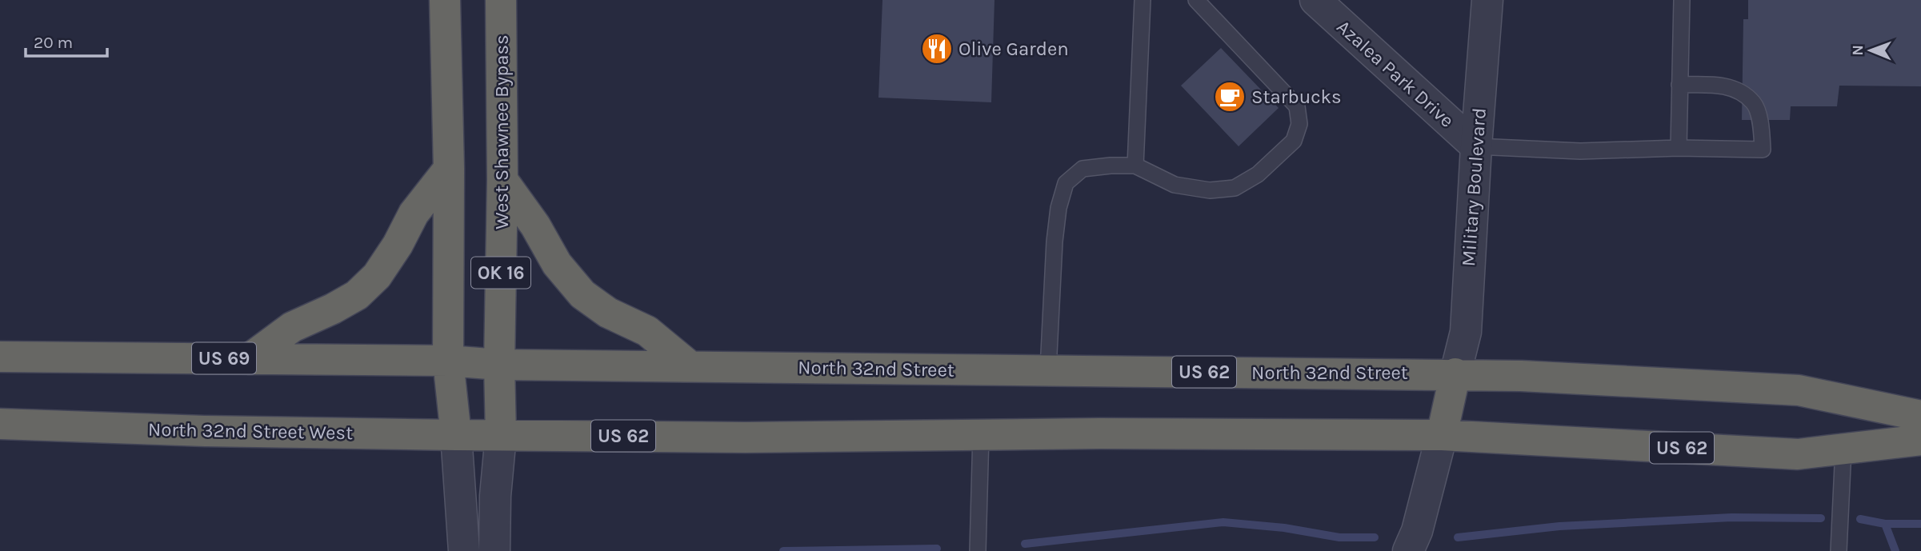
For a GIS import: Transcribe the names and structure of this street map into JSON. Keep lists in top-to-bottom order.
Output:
{
  "streets": {
    "highway": [
      "West Shawnee Bypass",
      "OK 16",
      "US 69",
      "North 32nd Street",
      "US 62",
      "North 32nd Street West"
    ],
    "street": ["Azalea Park Drive", "Military Boulevard"]
  },
  "crossings": [
    ["Azalea Park Drive", "Military Boulevard"],
    ["West Shawnee Bypass", "US 69"],
    ["West Shawnee Bypass", "North 32nd Street"],
    ["West Shawnee Bypass", "US 62"],
    ["West Shawnee Bypass", "North 32nd Street West"],
    ["Military Boulevard", "North 32nd Street"],
    ["US 69", "North 32nd Street"],
    ["US 62", "North 32nd Street West"]
  ],
  "places": {
    "restaurant": ["Olive Garden"],
    "cafe": ["Starbucks"]
  },
  "scale_bar": "20 m",
  "north": "left"
}
